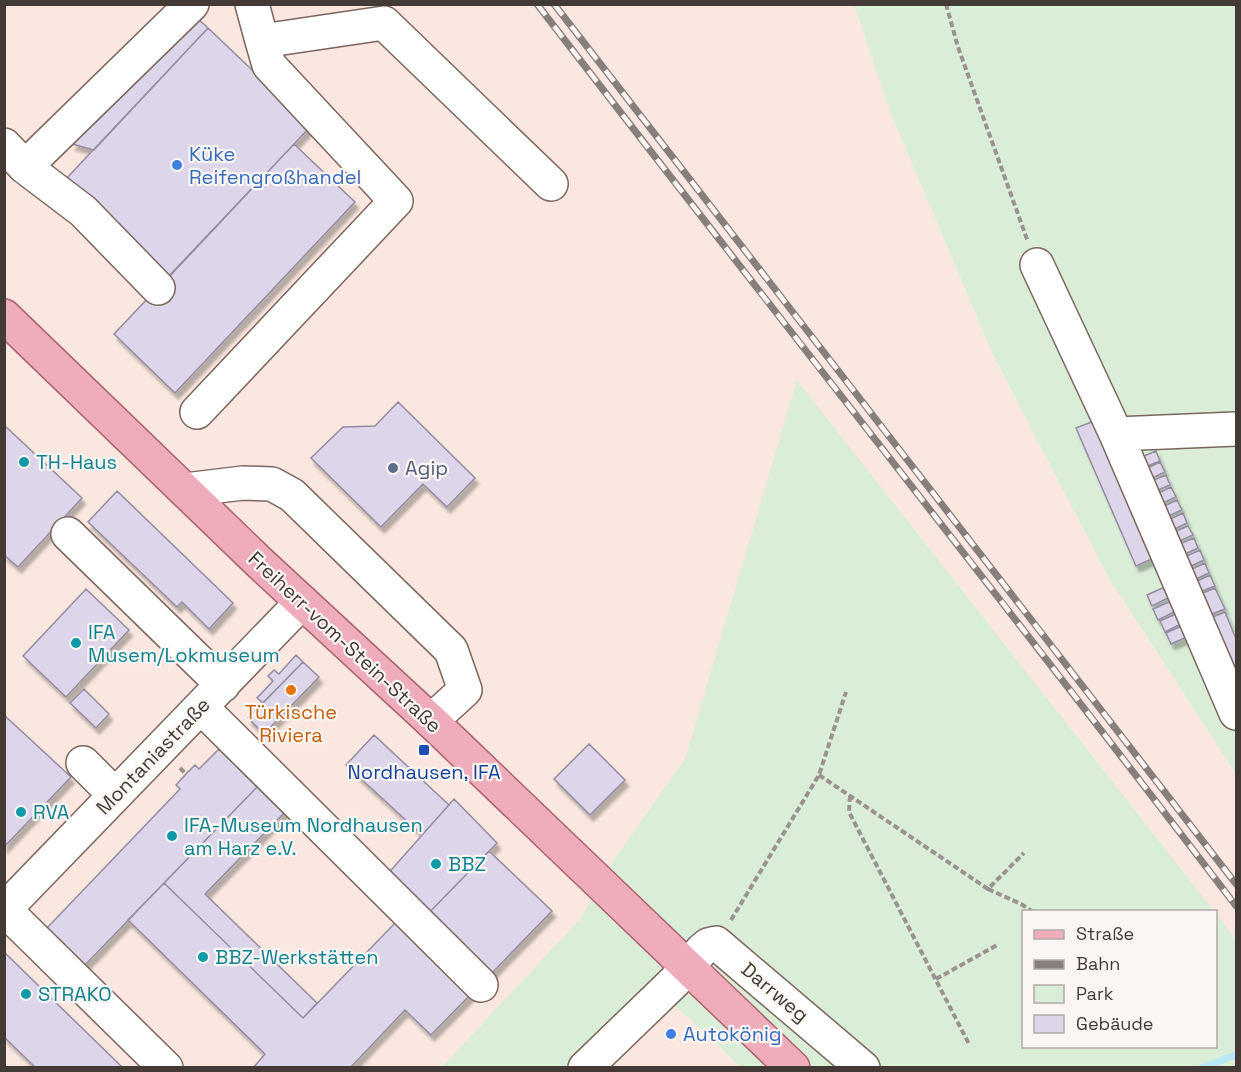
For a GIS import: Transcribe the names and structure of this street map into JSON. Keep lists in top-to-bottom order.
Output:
{
  "streets": {
    "main road": ["Freiherr-vom-Stein-Straße"],
    "street": ["Montaniastraße", "Darrweg"]
  },
  "crossings": [
    ["Freiherr-vom-Stein-Straße", "Montaniastraße"]
  ],
  "places": {
    "other": [
      "Küke Reifengroßhandel",
      "TH-Haus",
      "Agip",
      "IFA Musem/Lokmuseum",
      "Türkische Riviera",
      "RVA",
      "IFA-Museum Nordhausen am Harz e.V.",
      "BBZ",
      "BBZ-Werkstätten",
      "STRAKO",
      "Autokönig"
    ],
    "transit": ["Nordhausen, IFA"]
  },
  "legend": [
    "Straße",
    "Bahn",
    "Park",
    "Gebäude"
  ]
}
